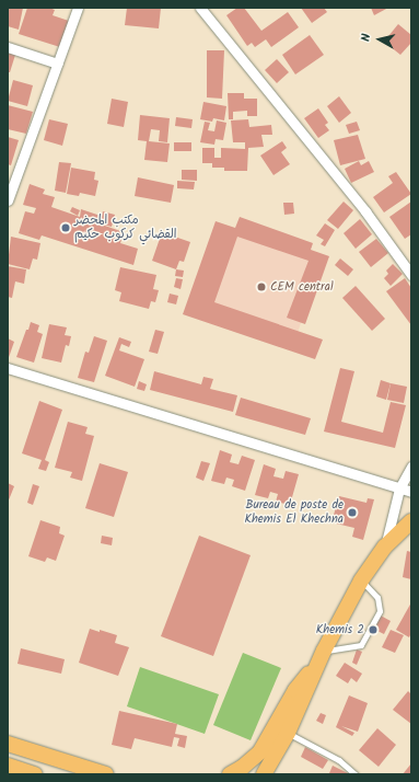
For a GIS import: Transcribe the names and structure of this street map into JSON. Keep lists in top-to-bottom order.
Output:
{
  "places": [
    "مكتب المحضر القضائي كركوب حكيم",
    "CEM central",
    "Bureau de poste de Khemis El Khechna",
    "Khemis 2"
  ],
  "north": "left"
}
